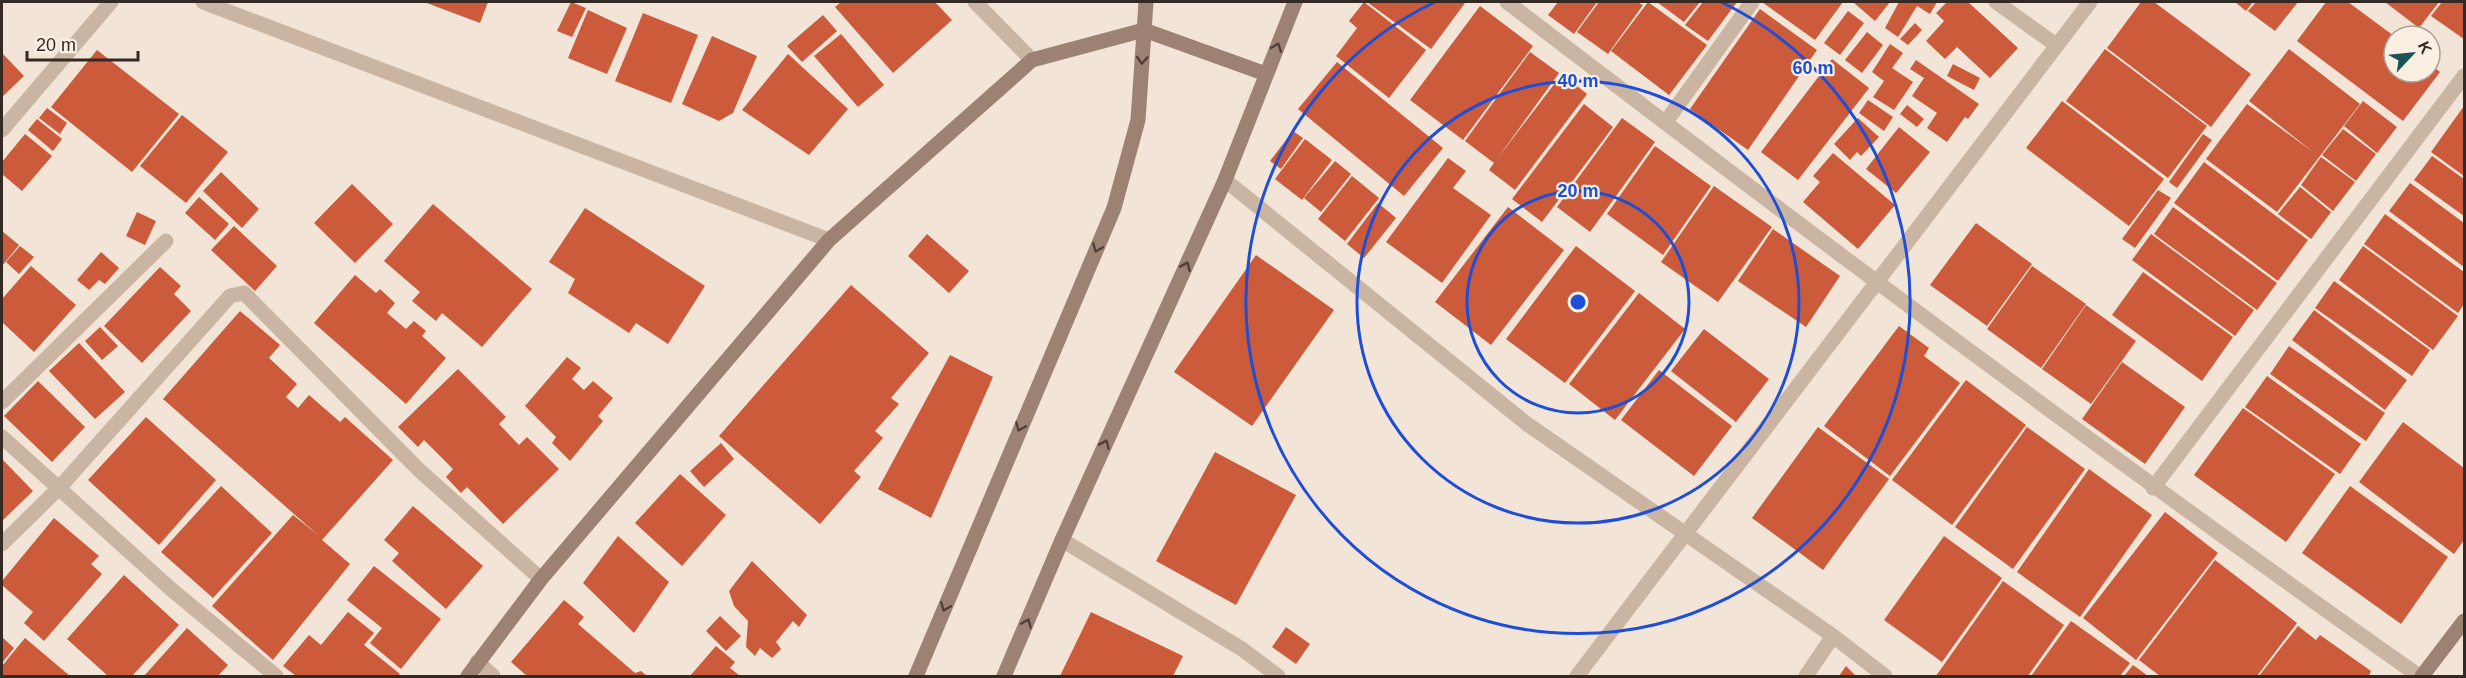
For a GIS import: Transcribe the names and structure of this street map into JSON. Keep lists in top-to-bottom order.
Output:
{
  "scale_bar": "20 m",
  "north": "top right",
  "rings": ["60 m", "40 m", "20 m"]
}
